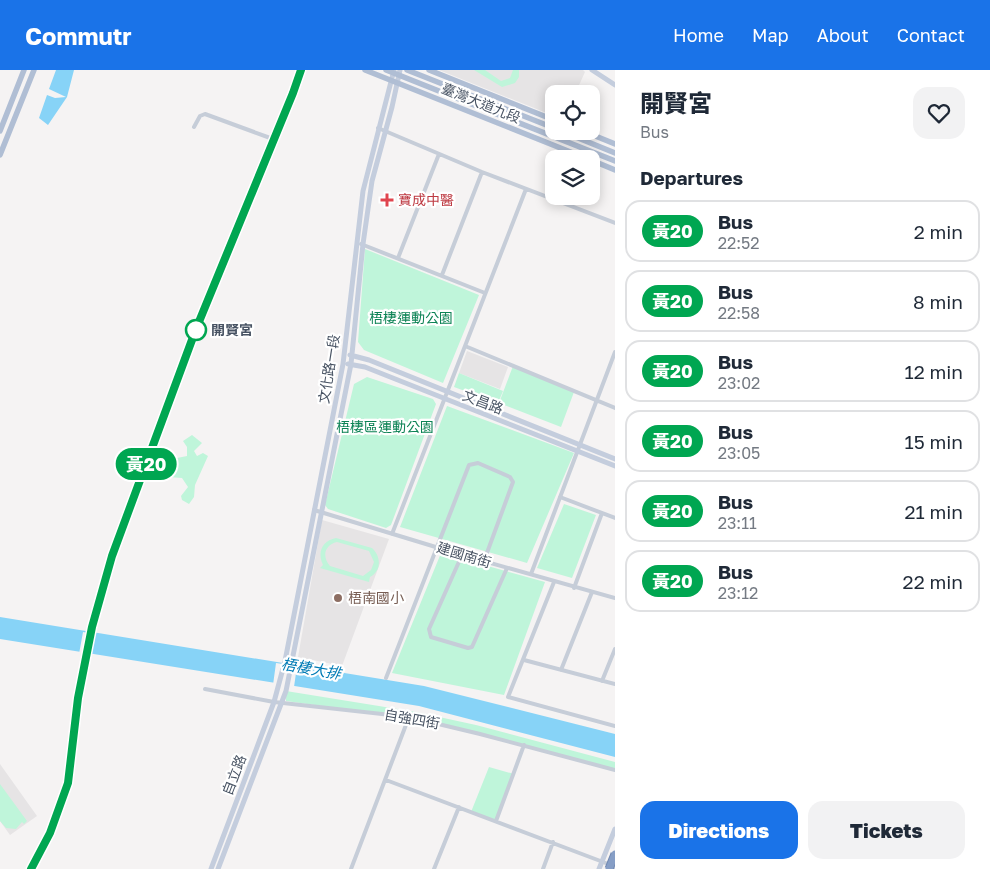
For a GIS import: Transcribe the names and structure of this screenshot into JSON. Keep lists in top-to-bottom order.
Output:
{
  "streets": {
    "main road": ["臺灣大道九段"],
    "street": [
      "文化路一段",
      "文昌路",
      "建國南街",
      "自強四街",
      "自立路"
    ]
  },
  "crossings": [
    ["臺灣大道九段", "文化路一段"],
    ["文化路一段", "文昌路"],
    ["文化路一段", "建國南街"],
    ["文化路一段", "自立路"],
    ["自強四街", "自立路"]
  ],
  "water": ["梧棲大排"],
  "parks": ["梧棲運動公園", "梧棲區運動公園"],
  "places": {
    "health": ["寶成中醫"],
    "other": ["開賢宮", "梧南國小"]
  },
  "lines": ["bus line 黃20"],
  "page": {
    "header": "Commutr",
    "nav": [
      "Home",
      "Map",
      "About",
      "Contact"
    ],
    "on_map": "黃20",
    "heading": [
      ["開賢宮", "Bus"],
      "Departures"
    ],
    "list": [
      {
        "mark": "黃20",
        "name": "Bus",
        "note": "22:52",
        "value": "2 min"
      },
      {
        "mark": "黃20",
        "name": "Bus",
        "note": "22:58",
        "value": "8 min"
      },
      {
        "mark": "黃20",
        "name": "Bus",
        "note": "23:02",
        "value": "12 min"
      },
      {
        "mark": "黃20",
        "name": "Bus",
        "note": "23:05",
        "value": "15 min"
      },
      {
        "mark": "黃20",
        "name": "Bus",
        "note": "23:11",
        "value": "21 min"
      },
      {
        "mark": "黃20",
        "name": "Bus",
        "note": "23:12",
        "value": "22 min"
      }
    ],
    "buttons": ["Directions", "Tickets"]
  }
}
